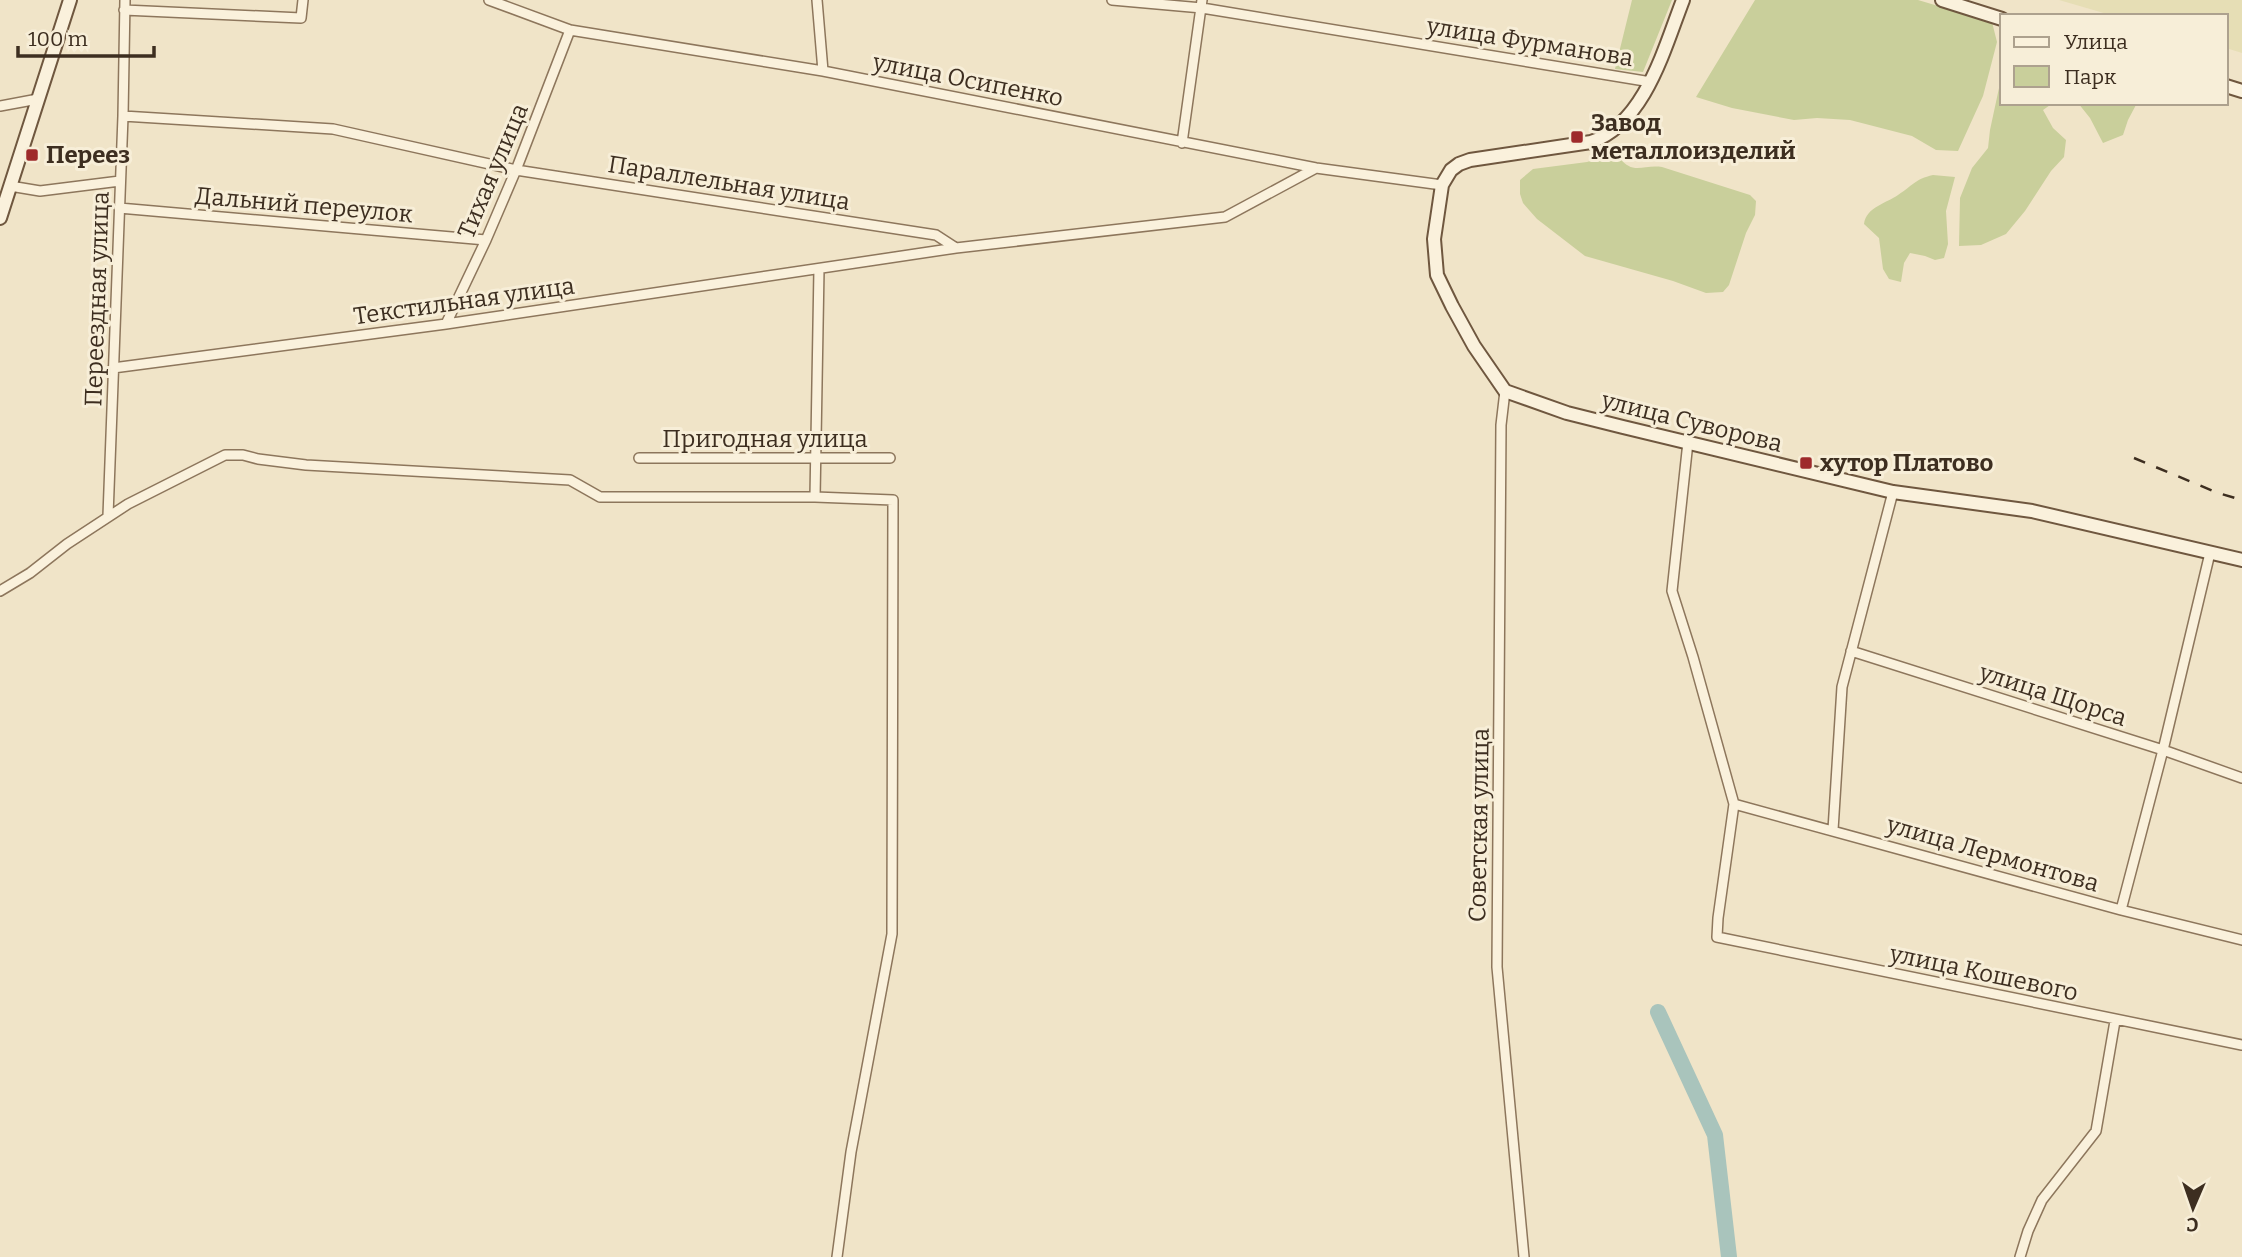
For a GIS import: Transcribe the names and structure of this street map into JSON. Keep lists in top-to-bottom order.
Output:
{
  "streets": {
    "street": [
      "улица Фурманова",
      "улица Осипенко",
      "Тихая улица",
      "Параллельная улица",
      "Дальний переулок",
      "Переездная улица",
      "Текстильная улица",
      "улица Суворова",
      "Пригодная улица",
      "улица Щорса",
      "Советская улица",
      "улица Лермонтова",
      "улица Кошевого"
    ]
  },
  "crossings": [
    ["улица Осипенко", "Тихая улица"],
    ["улица Осипенко", "Параллельная улица"],
    ["Тихая улица", "Параллельная улица"],
    ["Тихая улица", "Дальний переулок"],
    ["Тихая улица", "Текстильная улица"],
    ["Параллельная улица", "Переездная улица"],
    ["Параллельная улица", "Текстильная улица"],
    ["Дальний переулок", "Переездная улица"],
    ["Переездная улица", "Текстильная улица"],
    ["улица Суворова", "Советская улица"],
    ["улица Лермонтова", "улица Кошевого"]
  ],
  "places": {
    "transit": ["Завод металлоизделий", "Переез", "хутор Платово"]
  },
  "legend": ["Улица", "Парк"],
  "scale_bar": "100 m",
  "north": "bottom"
}
